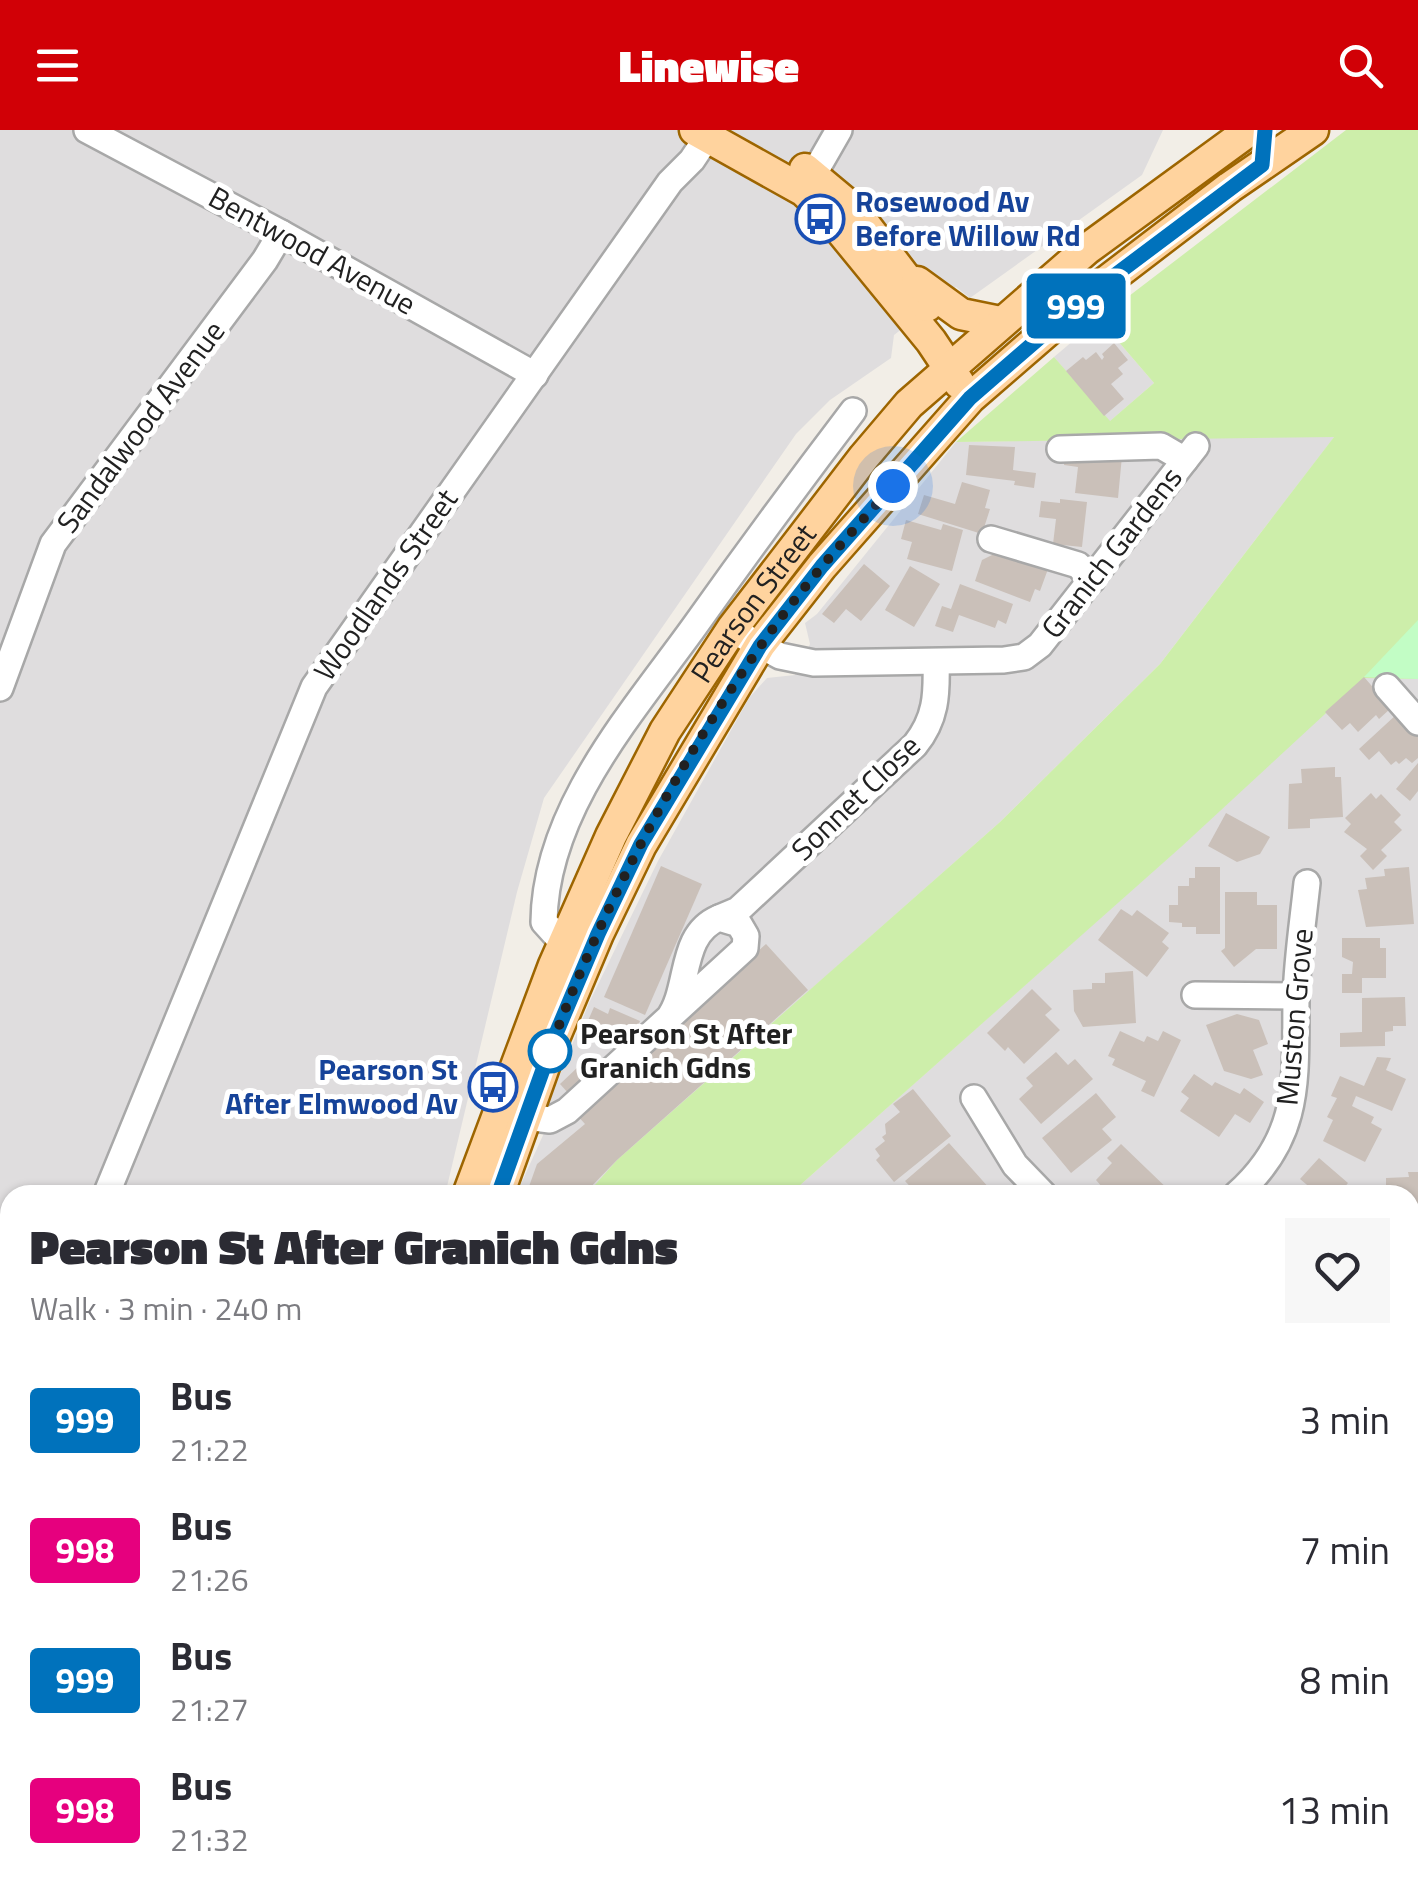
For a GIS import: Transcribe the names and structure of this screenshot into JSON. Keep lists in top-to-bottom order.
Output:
{
  "streets": {
    "main road": ["Pearson Street"],
    "street": [
      "Bentwood Avenue",
      "Sandalwood Avenue",
      "Granich Gardens",
      "Woodlands Street",
      "Sonnet Close",
      "Muston Grove"
    ]
  },
  "crossings": [
    ["Bentwood Avenue", "Sandalwood Avenue"],
    ["Bentwood Avenue", "Woodlands Street"],
    ["Granich Gardens", "Pearson Street"],
    ["Granich Gardens", "Sonnet Close"]
  ],
  "places": {
    "bus stop": ["Rosewood Av Before Willow Rd", "Pearson St After Elmwood Av"],
    "other": ["Pearson St After Granich Gdns"]
  },
  "lines": ["bus line 999"],
  "page": {
    "header": "Linewise",
    "on_map": "999",
    "heading": ["Pearson St After Granich Gdns", "Walk · 3 min · 240 m"],
    "list": [
      {
        "mark": "999",
        "name": "Bus",
        "note": "21:22",
        "value": "3 min"
      },
      {
        "mark": "998",
        "name": "Bus",
        "note": "21:26",
        "value": "7 min"
      },
      {
        "mark": "999",
        "name": "Bus",
        "note": "21:27",
        "value": "8 min"
      },
      {
        "mark": "998",
        "name": "Bus",
        "note": "21:32",
        "value": "13 min"
      }
    ]
  }
}
